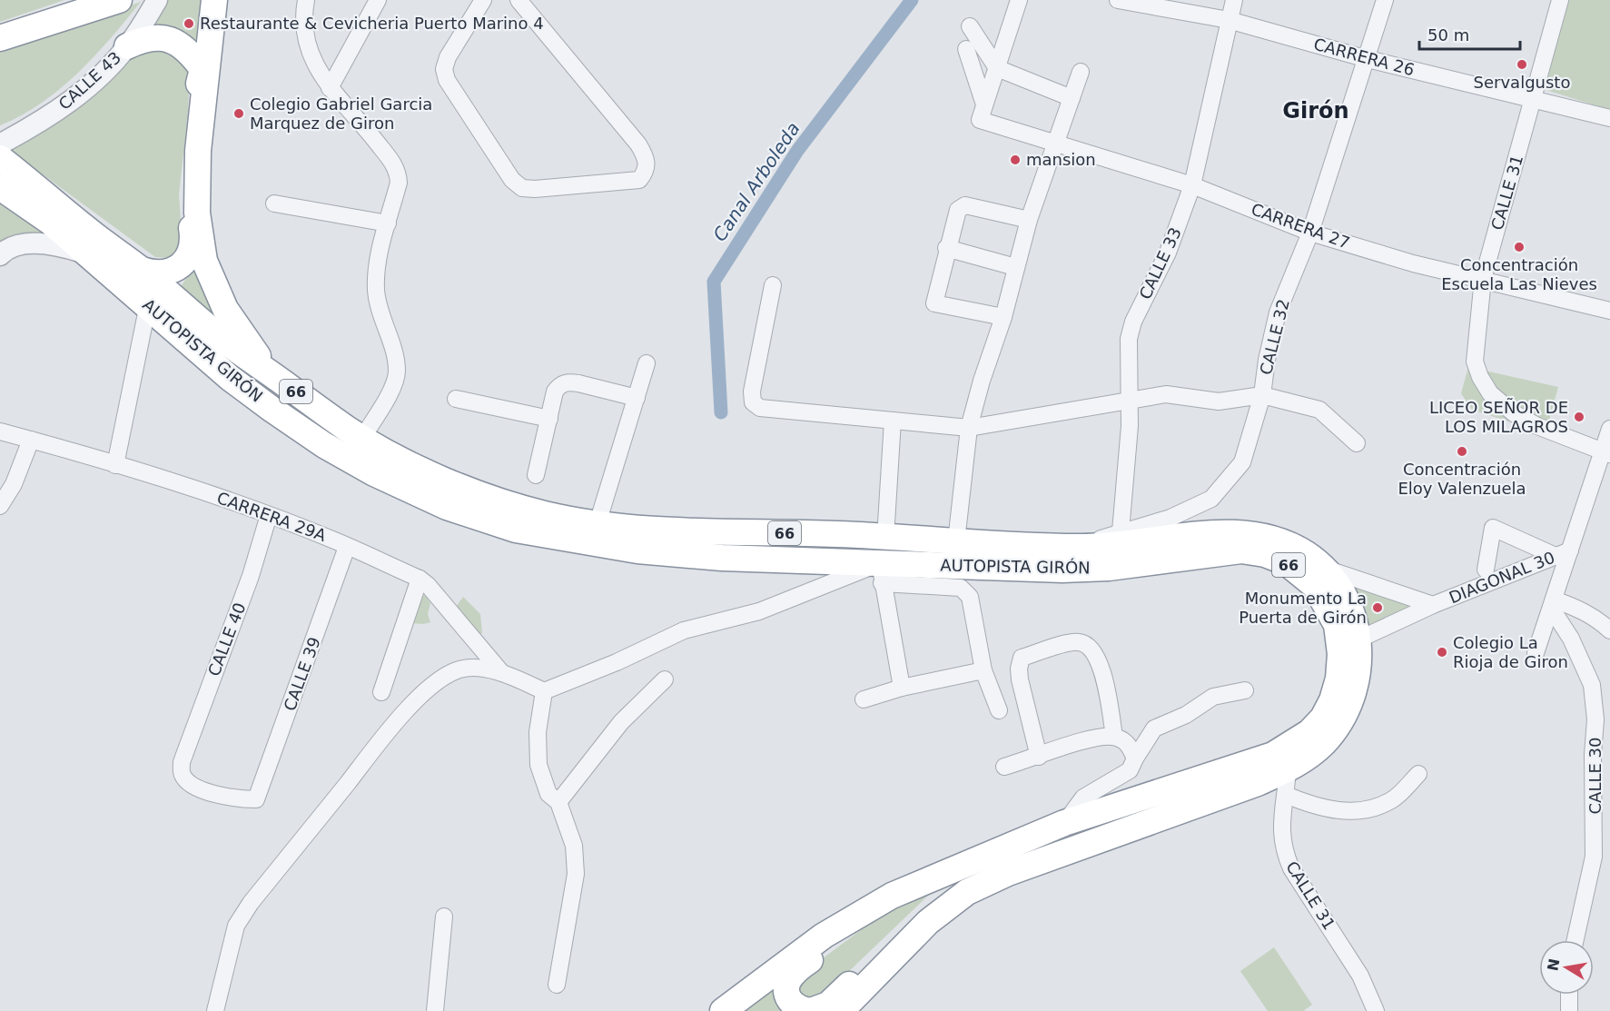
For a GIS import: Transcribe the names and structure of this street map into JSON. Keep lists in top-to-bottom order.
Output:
{
  "streets": {
    "highway": ["AUTOPISTA GIRÓN", "66"],
    "street": [
      "CARRERA 26",
      "CALLE 43",
      "CALLE 31",
      "CARRERA 27",
      "CALLE 33",
      "CALLE 32",
      "CARRERA 29A",
      "DIAGONAL 30",
      "CALLE 40",
      "CALLE 39",
      "CALLE 30"
    ]
  },
  "crossings": [
    ["CARRERA 26", "CALLE 31"],
    ["CARRERA 26", "CALLE 33"],
    ["CARRERA 26", "CALLE 32"],
    ["CALLE 43", "AUTOPISTA GIRÓN"],
    ["CALLE 31", "CARRERA 27"],
    ["CALLE 31", "AUTOPISTA GIRÓN"],
    ["CARRERA 27", "CALLE 33"],
    ["CARRERA 27", "CALLE 32"],
    ["CALLE 33", "CALLE 32"],
    ["CALLE 32", "AUTOPISTA GIRÓN"],
    ["AUTOPISTA GIRÓN", "DIAGONAL 30"],
    ["CARRERA 29A", "CALLE 40"],
    ["CARRERA 29A", "CALLE 39"],
    ["CALLE 40", "CALLE 39"]
  ],
  "districts": ["Girón"],
  "water": ["Canal Arboleda"],
  "places": [
    "Restaurante & Cevicheria Puerto Marino 4",
    "Servalgusto",
    "Colegio Gabriel Garcia Marquez de Giron",
    "mansion",
    "Concentración Escuela Las Nieves",
    "LICEO SEÑOR DE LOS MILAGROS",
    "Concentración Eloy Valenzuela",
    "Monumento La Puerta de Girón",
    "Colegio La Rioja de Giron"
  ],
  "scale_bar": "50 m",
  "north": "left"
}
